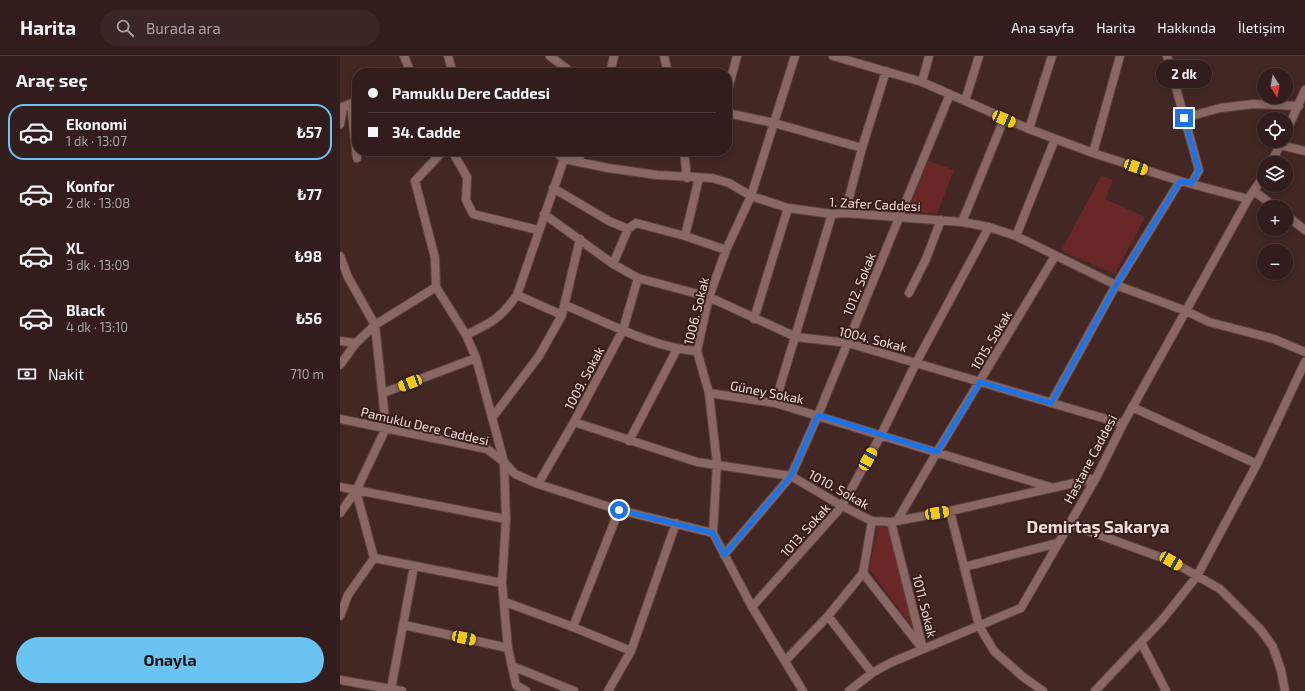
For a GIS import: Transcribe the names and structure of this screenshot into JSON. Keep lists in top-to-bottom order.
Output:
{
  "streets": {
    "street": [
      "1. Zafer Caddesi",
      "1012. Sokak",
      "1006. Sokak",
      "1004. Sokak",
      "1015. Sokak",
      "1009. Sokak",
      "Güney Sokak",
      "Pamuklu Dere Caddesi",
      "Hastane Caddesi",
      "1010. Sokak",
      "1013. Sokak",
      "1011. Sokak"
    ]
  },
  "crossings": [
    ["1. Zafer Caddesi", "1012. Sokak"],
    ["1. Zafer Caddesi", "1006. Sokak"],
    ["1. Zafer Caddesi", "1015. Sokak"],
    ["1. Zafer Caddesi", "Hastane Caddesi"],
    ["1. Zafer Caddesi", "1013. Sokak"],
    ["1012. Sokak", "1004. Sokak"],
    ["1012. Sokak", "Güney Sokak"],
    ["1012. Sokak", "1010. Sokak"],
    ["1006. Sokak", "1004. Sokak"],
    ["1006. Sokak", "Güney Sokak"],
    ["1006. Sokak", "Pamuklu Dere Caddesi"],
    ["1006. Sokak", "1010. Sokak"],
    ["1004. Sokak", "1015. Sokak"],
    ["1004. Sokak", "1009. Sokak"],
    ["1004. Sokak", "Hastane Caddesi"],
    ["1004. Sokak", "1013. Sokak"],
    ["1015. Sokak", "Güney Sokak"],
    ["1015. Sokak", "1010. Sokak"],
    ["1015. Sokak", "1011. Sokak"],
    ["1009. Sokak", "Pamuklu Dere Caddesi"],
    ["1009. Sokak", "1010. Sokak"],
    ["Güney Sokak", "1010. Sokak"],
    ["Güney Sokak", "1013. Sokak"],
    ["Hastane Caddesi", "1010. Sokak"],
    ["Hastane Caddesi", "1011. Sokak"],
    ["1010. Sokak", "1013. Sokak"],
    ["1010. Sokak", "1011. Sokak"]
  ],
  "districts": ["Demirtaş Sakarya"],
  "north": "bottom",
  "page": {
    "header": "Harita",
    "search": "Burada ara",
    "nav": [
      "Ana sayfa",
      "Harita",
      "Hakkında",
      "İletişim"
    ],
    "heading": "Araç seç",
    "bubble": "2 dk",
    "map_buttons": ["+", "−"],
    "banner": ["Pamuklu Dere Caddesi", "34. Cadde"],
    "list": [
      {
        "name": "Ekonomi",
        "note": "1 dk · 13:07",
        "value": "₺57"
      },
      {
        "name": "Konfor",
        "note": "2 dk · 13:08",
        "value": "₺77"
      },
      {
        "name": "XL",
        "note": "3 dk · 13:09",
        "value": "₺98"
      },
      {
        "name": "Black",
        "note": "4 dk · 13:10",
        "value": "₺56"
      }
    ],
    "pay": ["Nakit", "710 m"],
    "buttons": "Onayla"
  }
}
